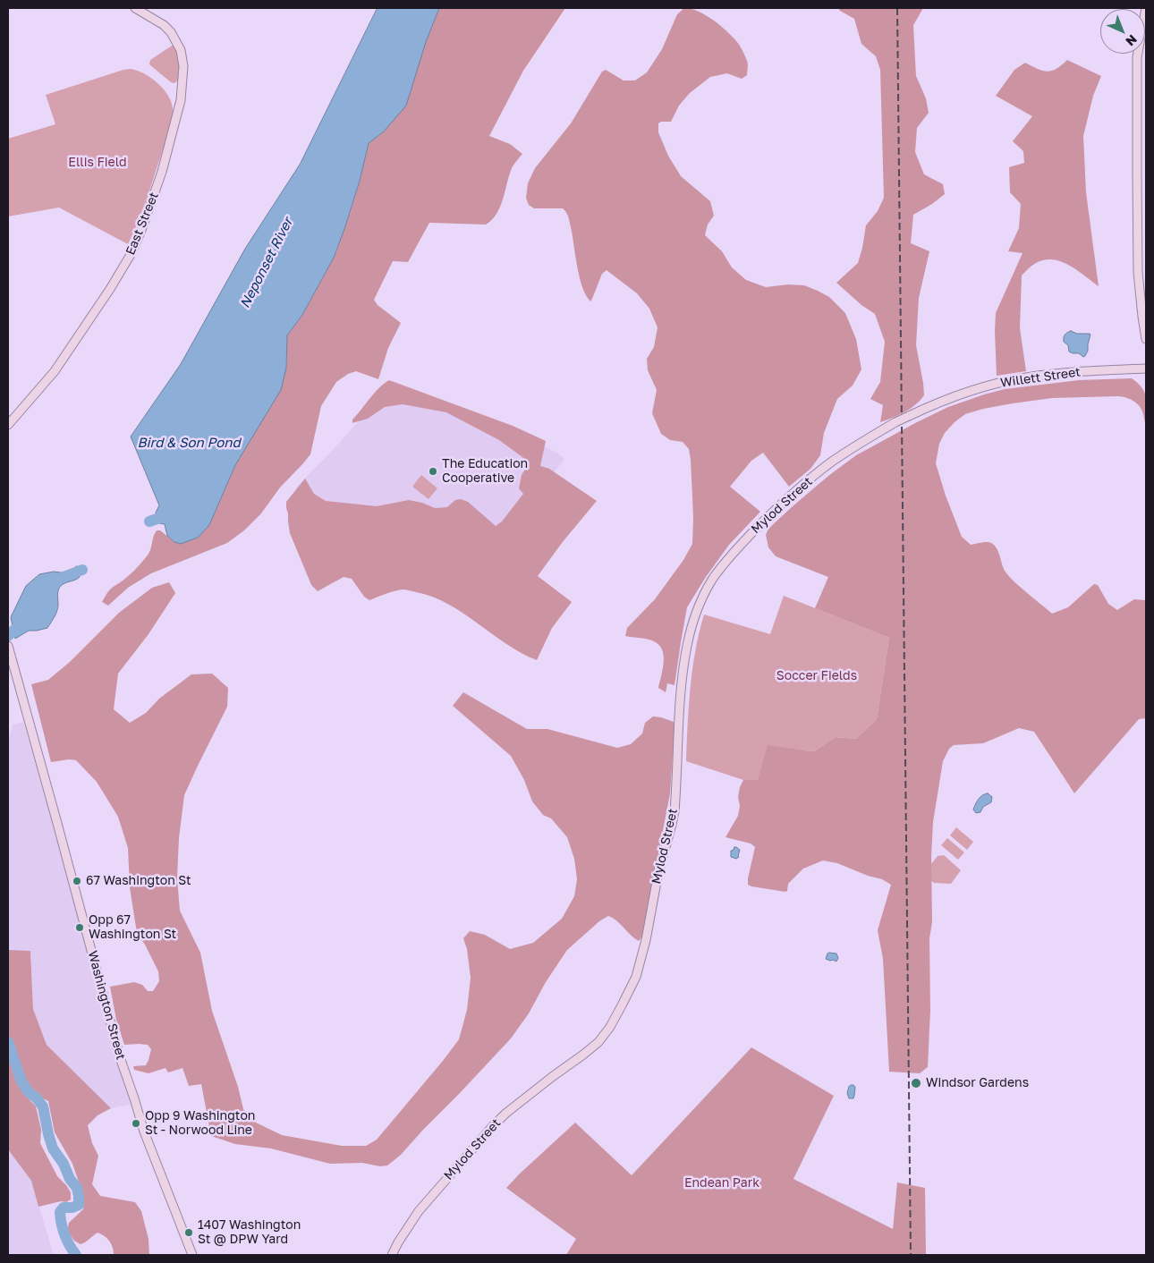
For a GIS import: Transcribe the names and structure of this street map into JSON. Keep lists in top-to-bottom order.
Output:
{
  "streets": {
    "street": [
      "East Street",
      "Willett Street",
      "Mylod Street",
      "Washington Street"
    ]
  },
  "crossings": [
    ["Willett Street", "Mylod Street"]
  ],
  "water": ["Neponset River", "Bird & Son Pond"],
  "parks": ["Ellis Field", "Soccer Fields", "Endean Park"],
  "places": [
    "The Education Cooperative",
    "67 Washington St",
    "Opp 67 Washington St",
    "Windsor Gardens",
    "Opp 9 Washington St - Norwood Line",
    "1407 Washington St @ DPW Yard"
  ],
  "north": "bottom right"
}
